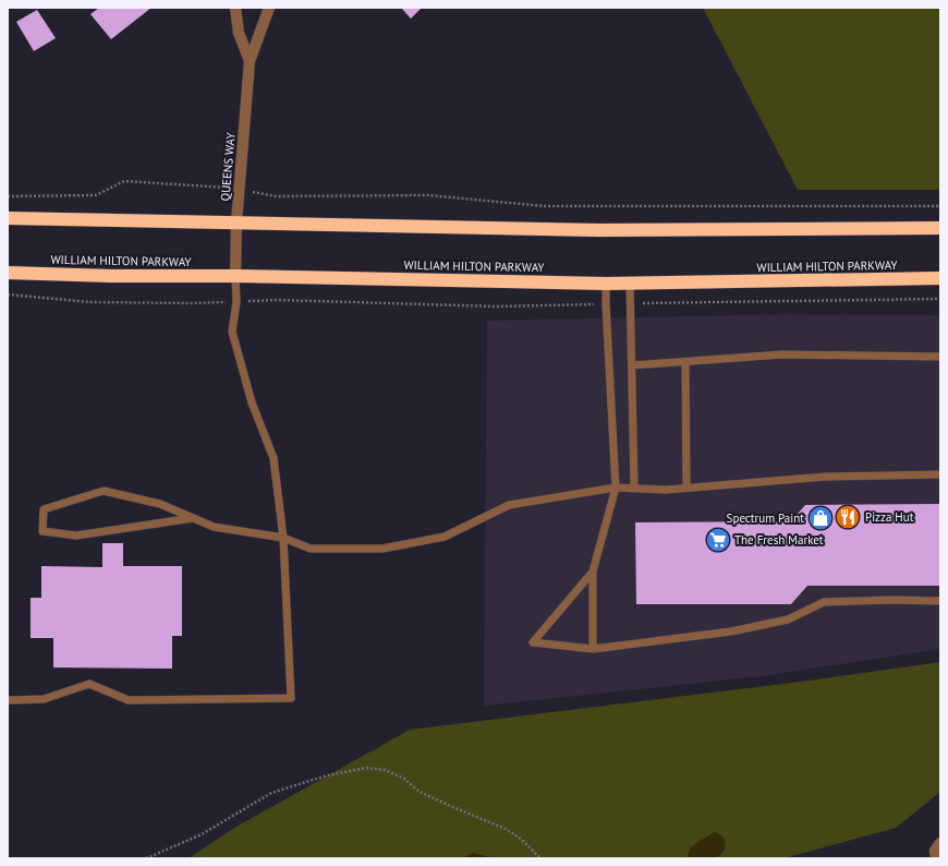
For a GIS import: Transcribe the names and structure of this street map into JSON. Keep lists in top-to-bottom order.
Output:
{
  "streets": {
    "highway": ["WILLIAM HILTON PARKWAY"],
    "street": ["QUEENS WAY"]
  },
  "crossings": [
    ["QUEENS WAY", "WILLIAM HILTON PARKWAY"]
  ],
  "places": {
    "restaurant": ["Pizza Hut"],
    "shop": ["Spectrum Paint"],
    "supermarket": ["The Fresh Market"]
  }
}
